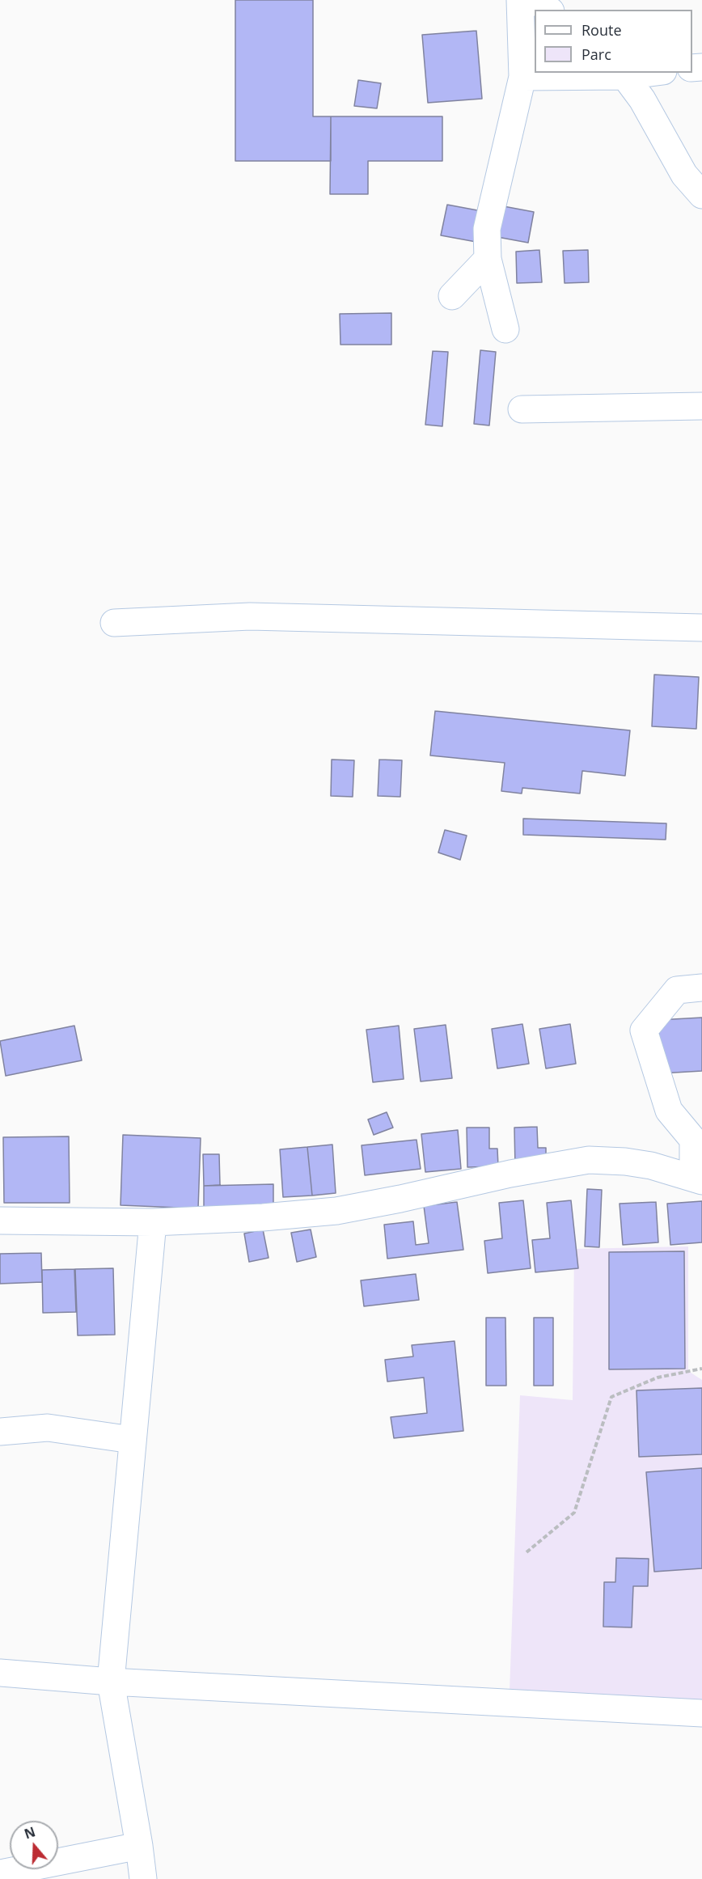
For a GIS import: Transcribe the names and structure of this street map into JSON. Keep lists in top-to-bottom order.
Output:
{
  "legend": ["Route", "Parc"],
  "north": "top"
}
